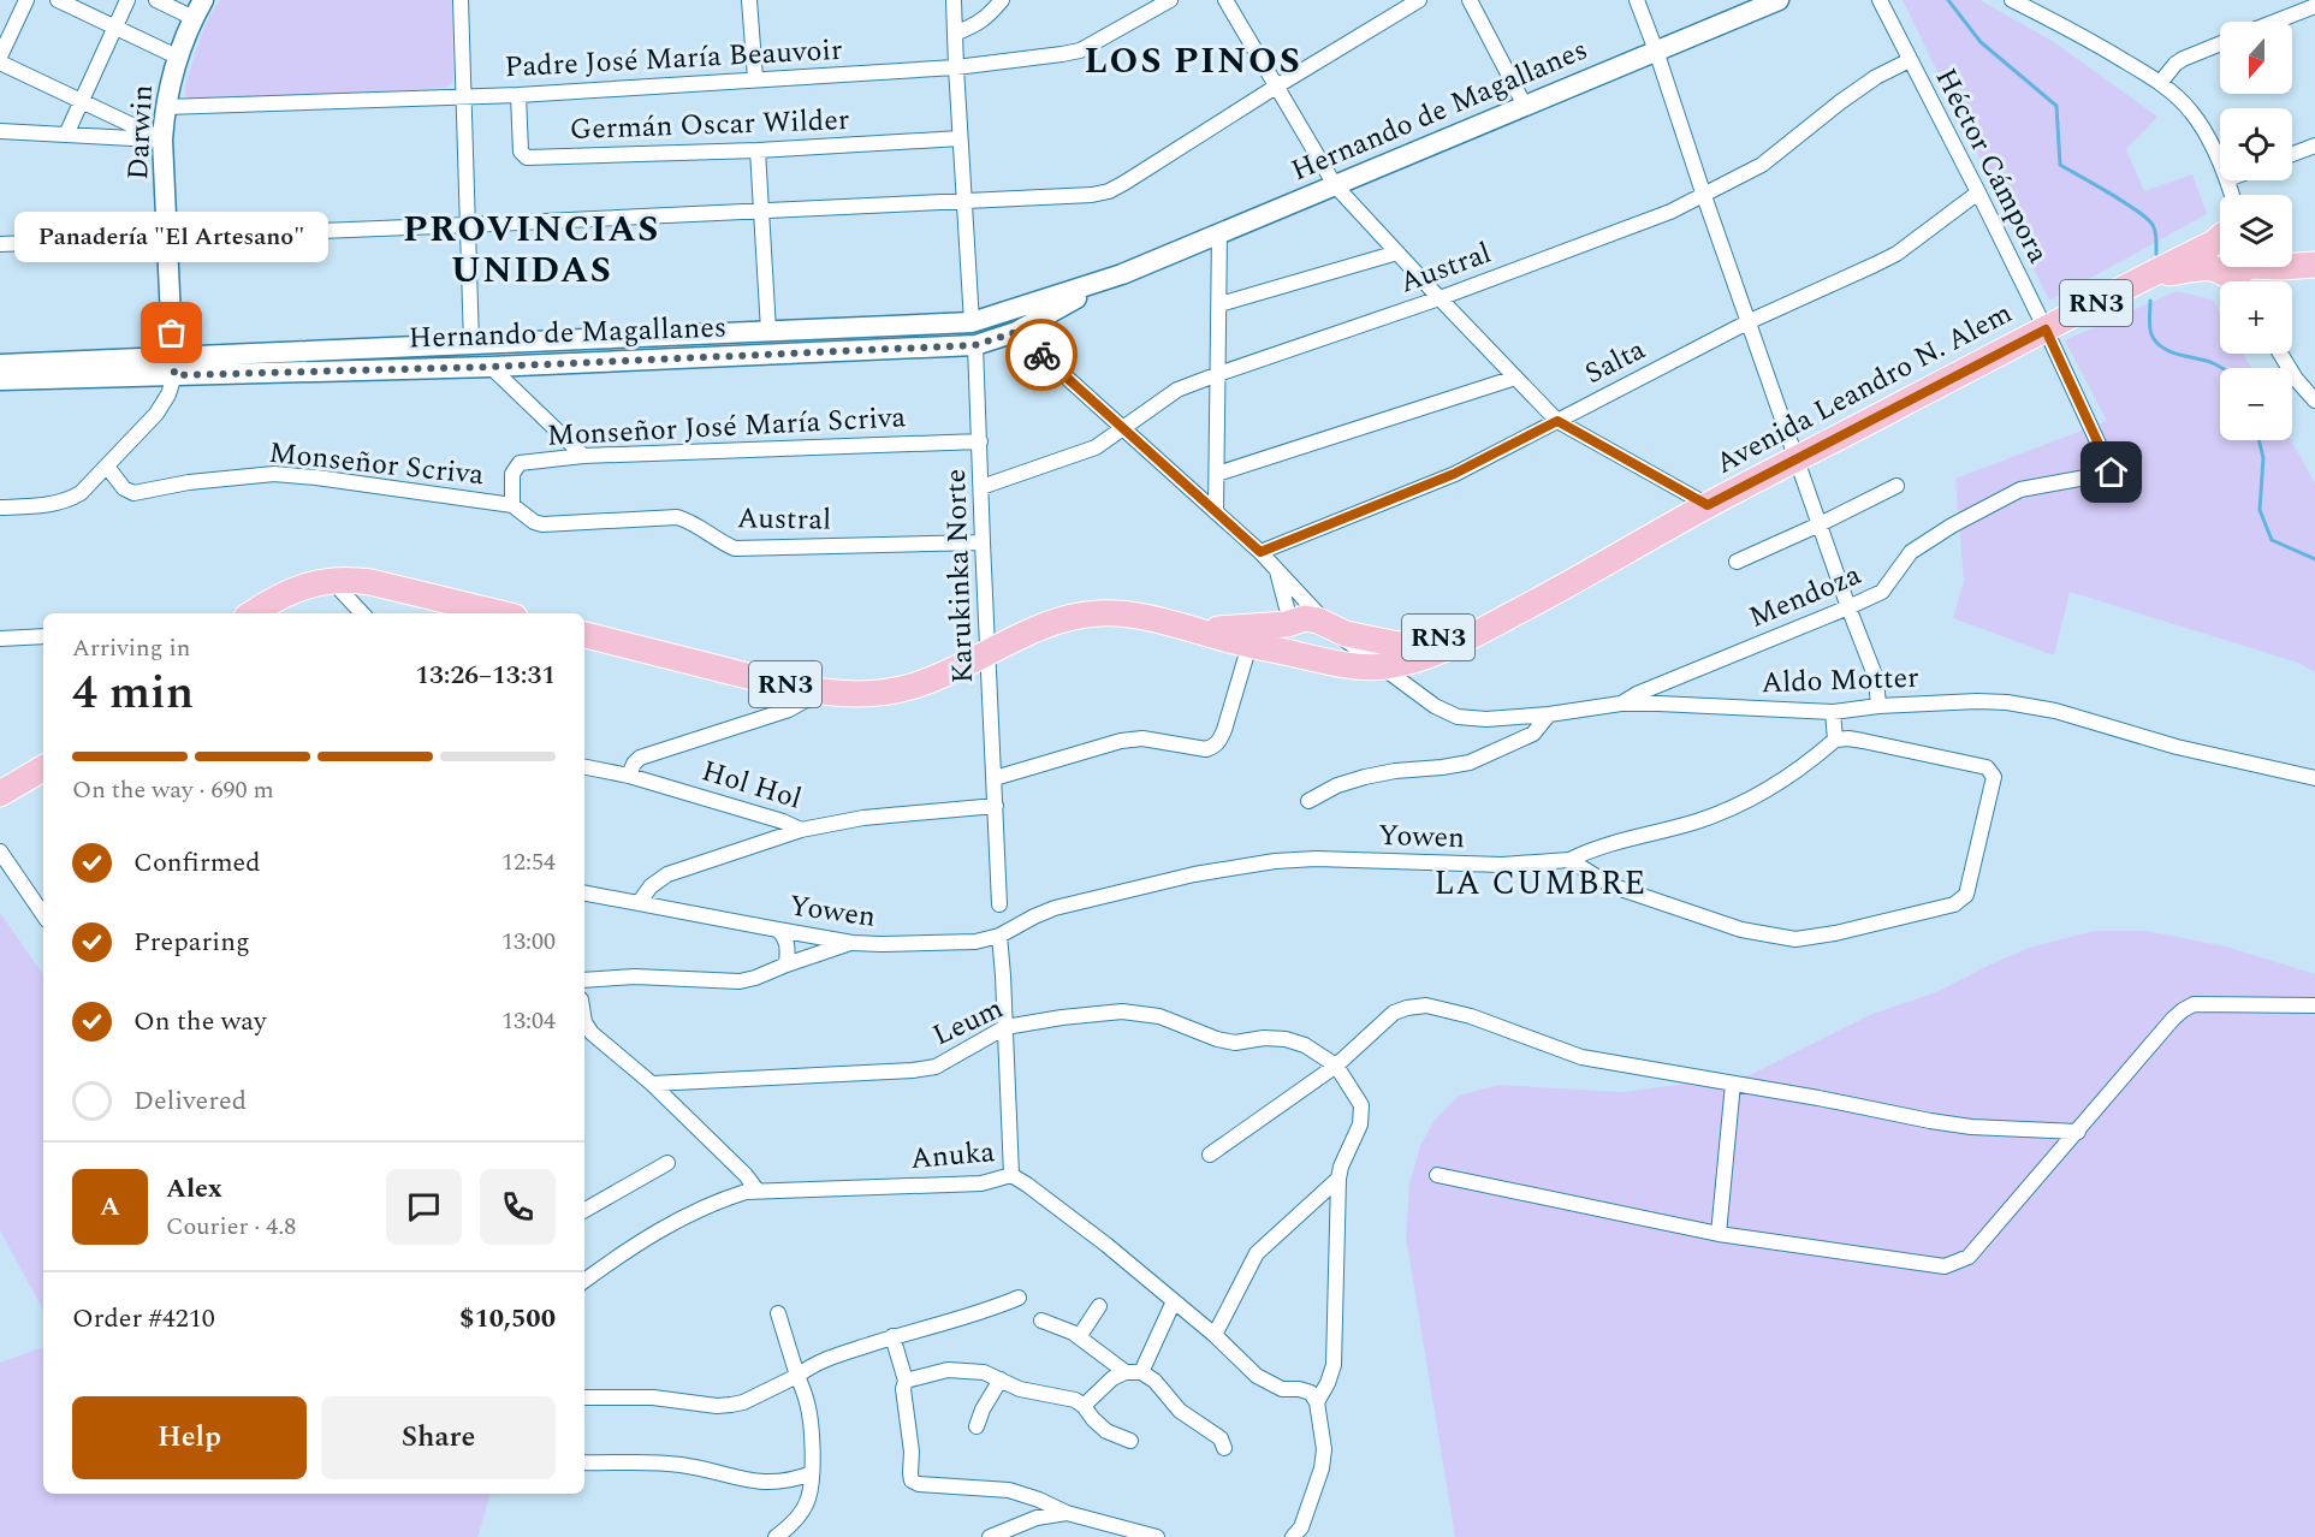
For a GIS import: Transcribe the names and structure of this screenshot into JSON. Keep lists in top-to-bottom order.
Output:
{
  "streets": {
    "highway": ["RN3", "Avenida Leandro N. Alem"],
    "main road": ["Hernando de Magallanes", "Darwin"],
    "street": [
      "Padre José María Beauvoir",
      "Germán Oscar Wilder",
      "Héctor Cámpora",
      "Austral",
      "Salta",
      "Monseñor José María Scriva",
      "Monseñor Scriva",
      "Karukinka Norte",
      "Mendoza",
      "Aldo Motter",
      "Hol Hol",
      "Yowen",
      "Leum",
      "Anuka"
    ]
  },
  "crossings": [
    ["Padre José María Beauvoir", "Germán Oscar Wilder"],
    ["Padre José María Beauvoir", "Darwin"],
    ["Hernando de Magallanes", "Darwin"],
    ["Hernando de Magallanes", "Karukinka Norte"],
    ["Hernando de Magallanes", "Aldo Motter"],
    ["Darwin", "Monseñor Scriva"],
    ["Héctor Cámpora", "Austral"],
    ["Héctor Cámpora", "Salta"],
    ["Héctor Cámpora", "Avenida Leandro N. Alem"],
    ["Héctor Cámpora", "Mendoza"],
    ["Austral", "Monseñor José María Scriva"],
    ["Austral", "Monseñor Scriva"],
    ["Austral", "Karukinka Norte"],
    ["Austral", "Aldo Motter"],
    ["Salta", "Aldo Motter"],
    ["Avenida Leandro N. Alem", "Karukinka Norte"],
    ["Avenida Leandro N. Alem", "Aldo Motter"],
    ["Monseñor José María Scriva", "Monseñor Scriva"],
    ["Monseñor José María Scriva", "Karukinka Norte"],
    ["Karukinka Norte", "Hol Hol"],
    ["Mendoza", "Aldo Motter"]
  ],
  "districts": ["LOS PINOS", "PROVINCIAS UNIDAS", "LA CUMBRE"],
  "places": ["Panadería \"El Artesano\""],
  "north": "bottom",
  "page": {
    "map_buttons": ["+", "−"],
    "bubble": "Panadería \"El Artesano\"",
    "heading": ["4 min", "Arriving in", "13:26–13:31"],
    "panel": [
      "Alex",
      "Courier · 4.8",
      "Order #4210",
      "$10,500"
    ],
    "bar": "On the way · 690 m",
    "list": [
      ["Confirmed", "12:54"],
      ["Preparing", "13:00"],
      ["On the way", "13:04"],
      "Delivered"
    ],
    "round": "A",
    "buttons": ["Help", "Share"]
  }
}
